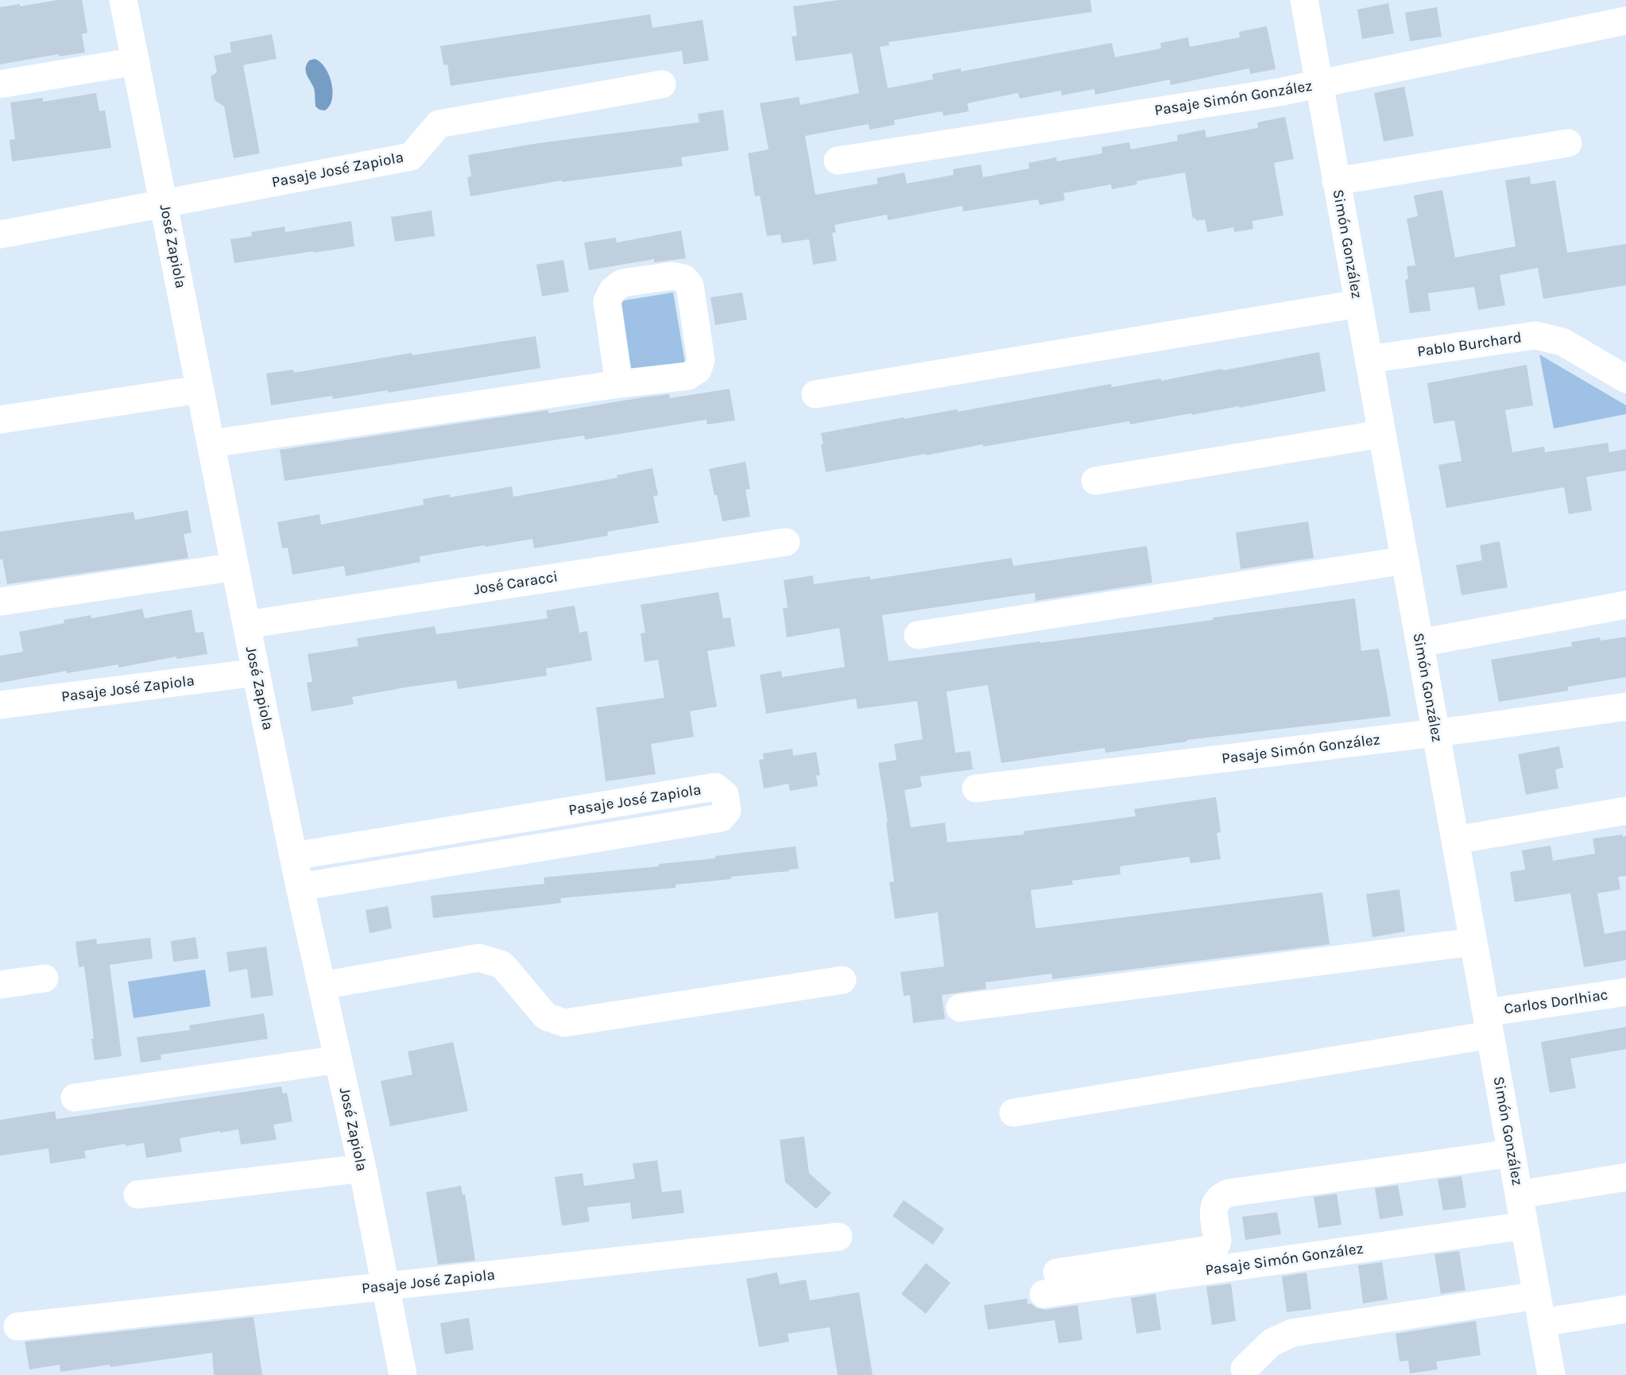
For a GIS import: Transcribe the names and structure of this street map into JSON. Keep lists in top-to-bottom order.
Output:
{
  "streets": {
    "street": [
      "Pasaje Simón González",
      "Pasaje José Zapiola",
      "Simón González",
      "José Zapiola",
      "Pablo Burchard",
      "José Caracci",
      "Carlos Dorlhiac"
    ]
  },
  "crossings": [
    ["Pasaje Simón González", "Simón González"],
    ["Pasaje José Zapiola", "José Zapiola"],
    ["Simón González", "Pablo Burchard"],
    ["Simón González", "Carlos Dorlhiac"],
    ["José Zapiola", "José Caracci"]
  ]
}
